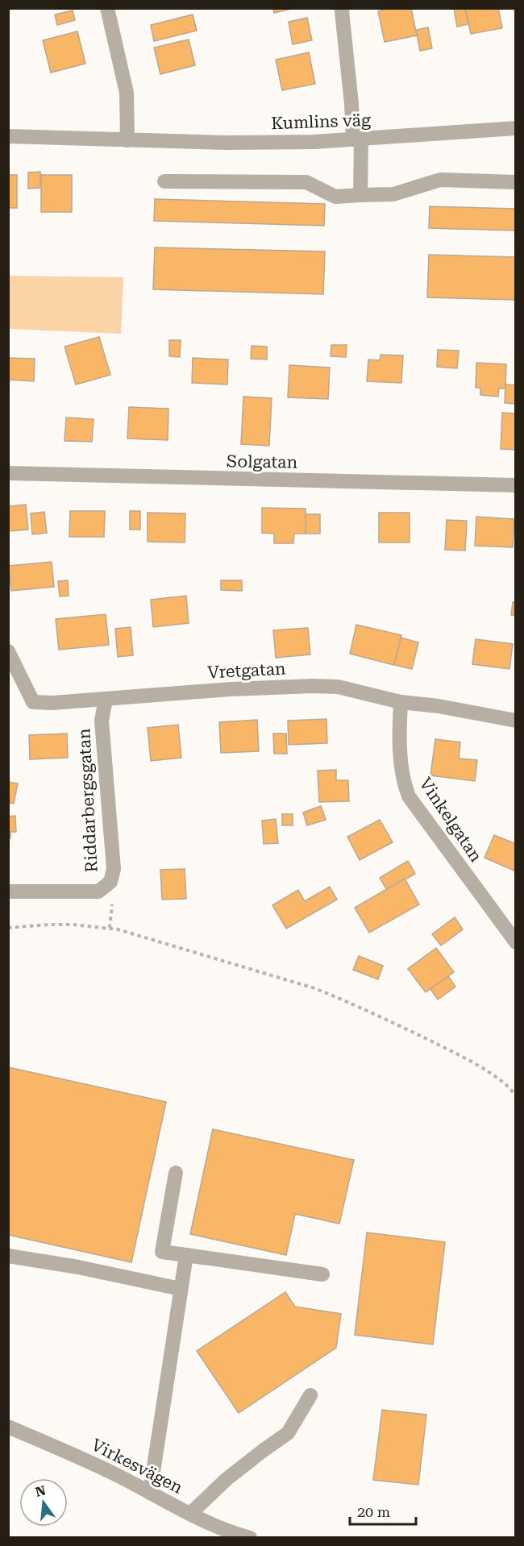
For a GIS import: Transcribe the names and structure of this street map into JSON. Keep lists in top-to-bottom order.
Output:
{
  "streets": {
    "street": [
      "Kumlins väg",
      "Solgatan",
      "Vretgatan",
      "Riddarbergsgatan",
      "Vinkelgatan",
      "Virkesvägen"
    ]
  },
  "crossings": [
    ["Vretgatan", "Riddarbergsgatan"],
    ["Vretgatan", "Vinkelgatan"]
  ],
  "scale_bar": "20 m",
  "north": "top"
}
